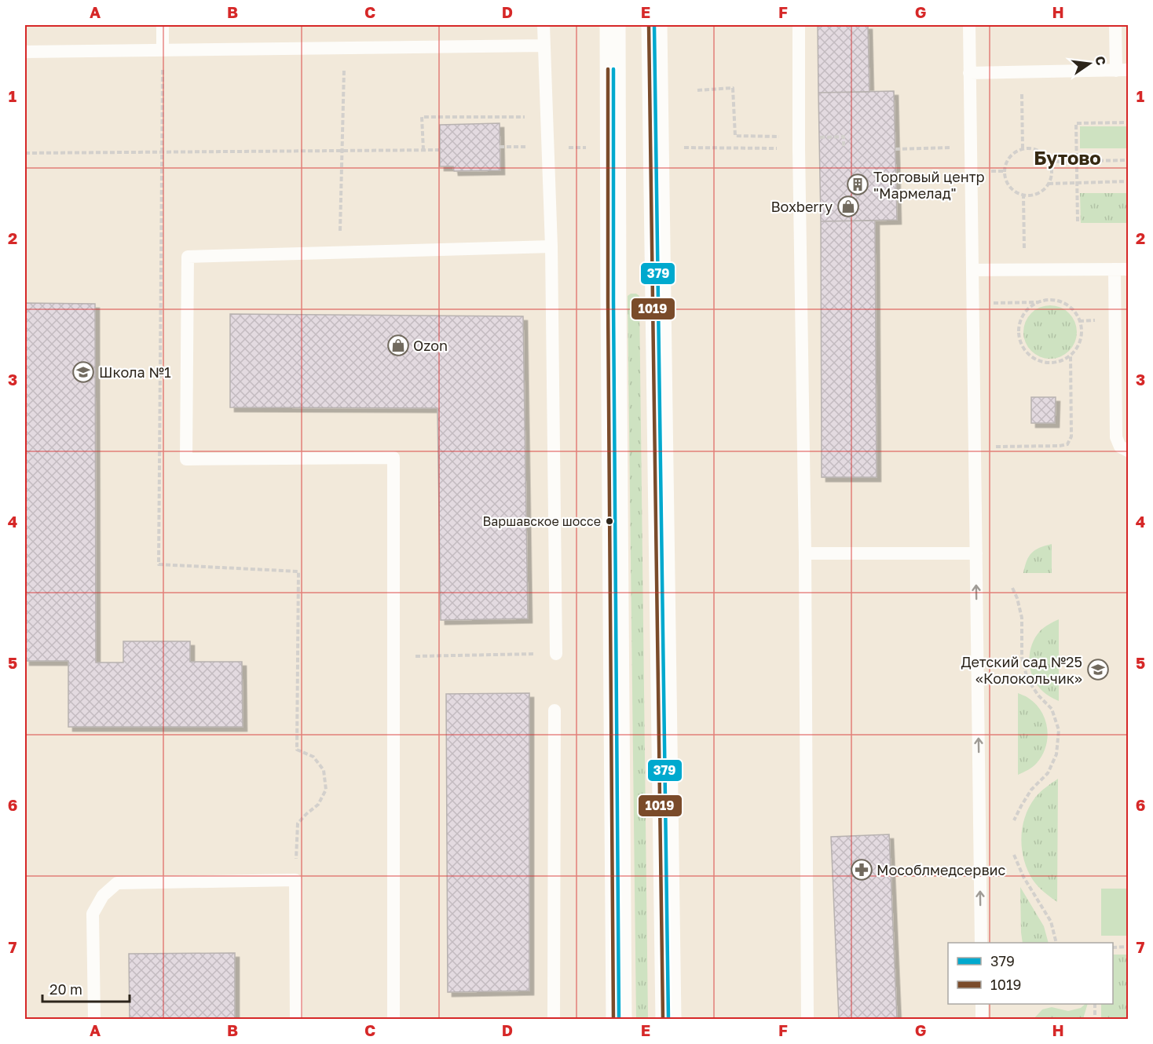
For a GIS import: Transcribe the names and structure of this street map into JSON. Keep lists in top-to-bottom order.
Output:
{
  "districts": ["Бутово"],
  "places": {
    "building": ["Торговый центр \"Мармелад\""],
    "shop": ["Boxberry", "Ozon"],
    "school or university": ["Школа №1", "Детский сад №25 «Колокольчик»"],
    "other": ["Варшавское шоссе"],
    "pharmacy": ["Мособлмедсервис"]
  },
  "lines": ["transit line 379", "transit line 1019"],
  "legend": ["379", "1019"],
  "scale_bar": "20 m",
  "north": "right",
  "grid": {
    "columns": [
      "A",
      "B",
      "C",
      "D",
      "E",
      "F",
      "G",
      "H"
    ],
    "rows": [
      "1",
      "2",
      "3",
      "4",
      "5",
      "6",
      "7"
    ]
  }
}
